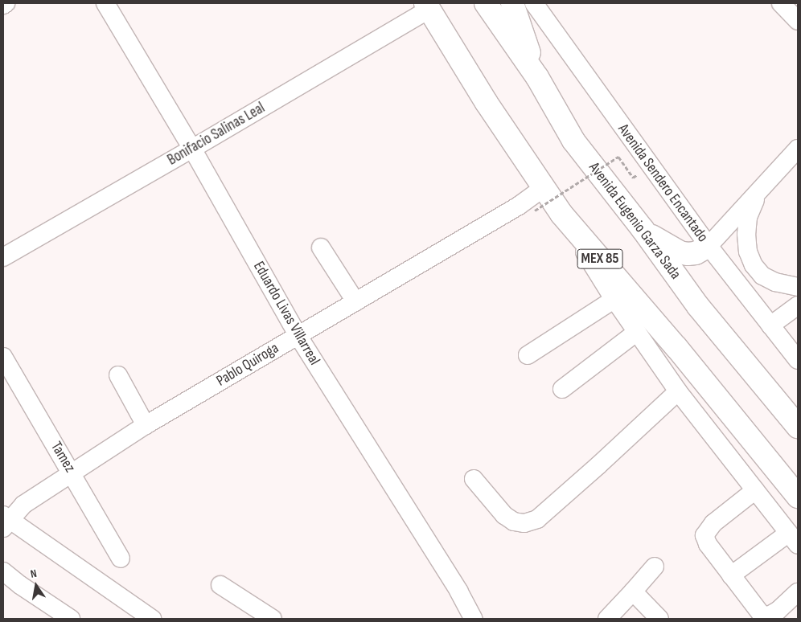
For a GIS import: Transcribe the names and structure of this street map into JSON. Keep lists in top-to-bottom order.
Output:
{
  "streets": {
    "highway": ["Avenida Eugenio Garza Sada", "MEX 85"],
    "street": [
      "Bonifacio Salinas Leal",
      "Avenida Sendero Encantado",
      "Eduardo Livas Villarreal",
      "Pablo Quiroga",
      "Tamez"
    ]
  },
  "crossings": [
    ["Bonifacio Salinas Leal", "MEX 85"],
    ["Bonifacio Salinas Leal", "Eduardo Livas Villarreal"],
    ["MEX 85", "Pablo Quiroga"],
    ["Eduardo Livas Villarreal", "Pablo Quiroga"],
    ["Pablo Quiroga", "Tamez"]
  ],
  "north": "top"
}
